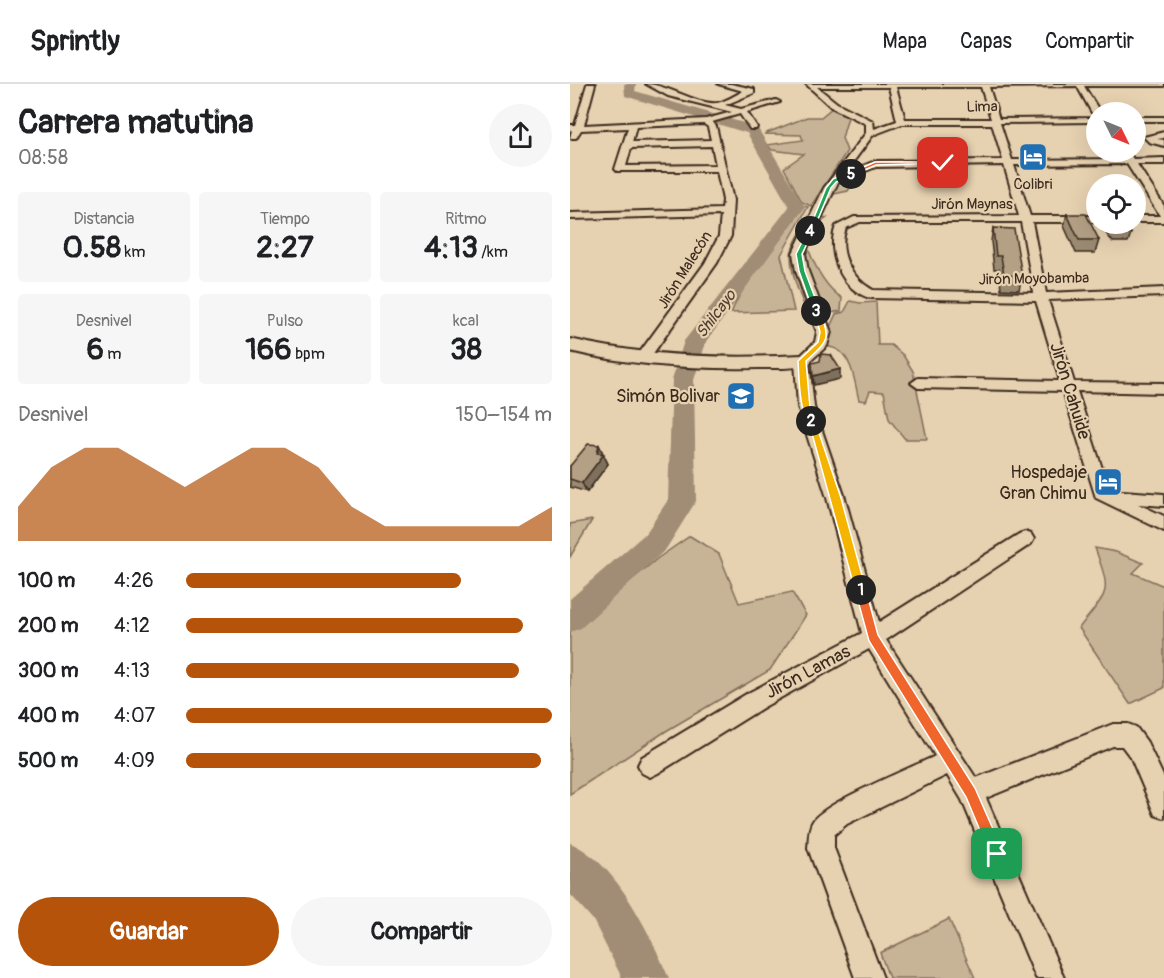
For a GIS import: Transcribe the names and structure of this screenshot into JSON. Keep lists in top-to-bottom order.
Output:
{
  "streets": {
    "street": [
      "Lima",
      "Jirón Maynas",
      "Jirón Malecón",
      "Jirón Moyobamba",
      "Jirón Cahuide",
      "Jirón Lamas"
    ]
  },
  "crossings": [
    ["Lima", "Jirón Cahuide"],
    ["Jirón Maynas", "Jirón Moyobamba"],
    ["Jirón Maynas", "Jirón Cahuide"],
    ["Jirón Moyobamba", "Jirón Cahuide"]
  ],
  "water": ["Shilcayo"],
  "places": {
    "hotel": ["Colibri", "Hospedaje Gran Chimu"],
    "school or university": ["Simón Bolivar"]
  },
  "north": "bottom right",
  "page": {
    "header": "Sprintly",
    "nav": ["Mapa", "Capas", "Compartir"],
    "heading": ["Carrera matutina", "08:58"],
    "pins": [
      "5",
      "4",
      "3",
      "2",
      "1"
    ],
    "stats": [
      ["Distancia", "0.58 km"],
      ["Tiempo", "2:27"],
      ["Ritmo", "4:13 /km"],
      ["Desnivel", "6 m"],
      ["Pulso", "166 bpm"],
      ["kcal", "38"]
    ],
    "chart": ["Desnivel", "150–154 m"],
    "list": [
      {
        "name": "100 m",
        "note": "4:26"
      },
      {
        "name": "200 m",
        "note": "4:12"
      },
      {
        "name": "300 m",
        "note": "4:13"
      },
      {
        "name": "400 m",
        "note": "4:07"
      },
      {
        "name": "500 m",
        "note": "4:09"
      }
    ],
    "buttons": ["Guardar", "Compartir"]
  }
}
